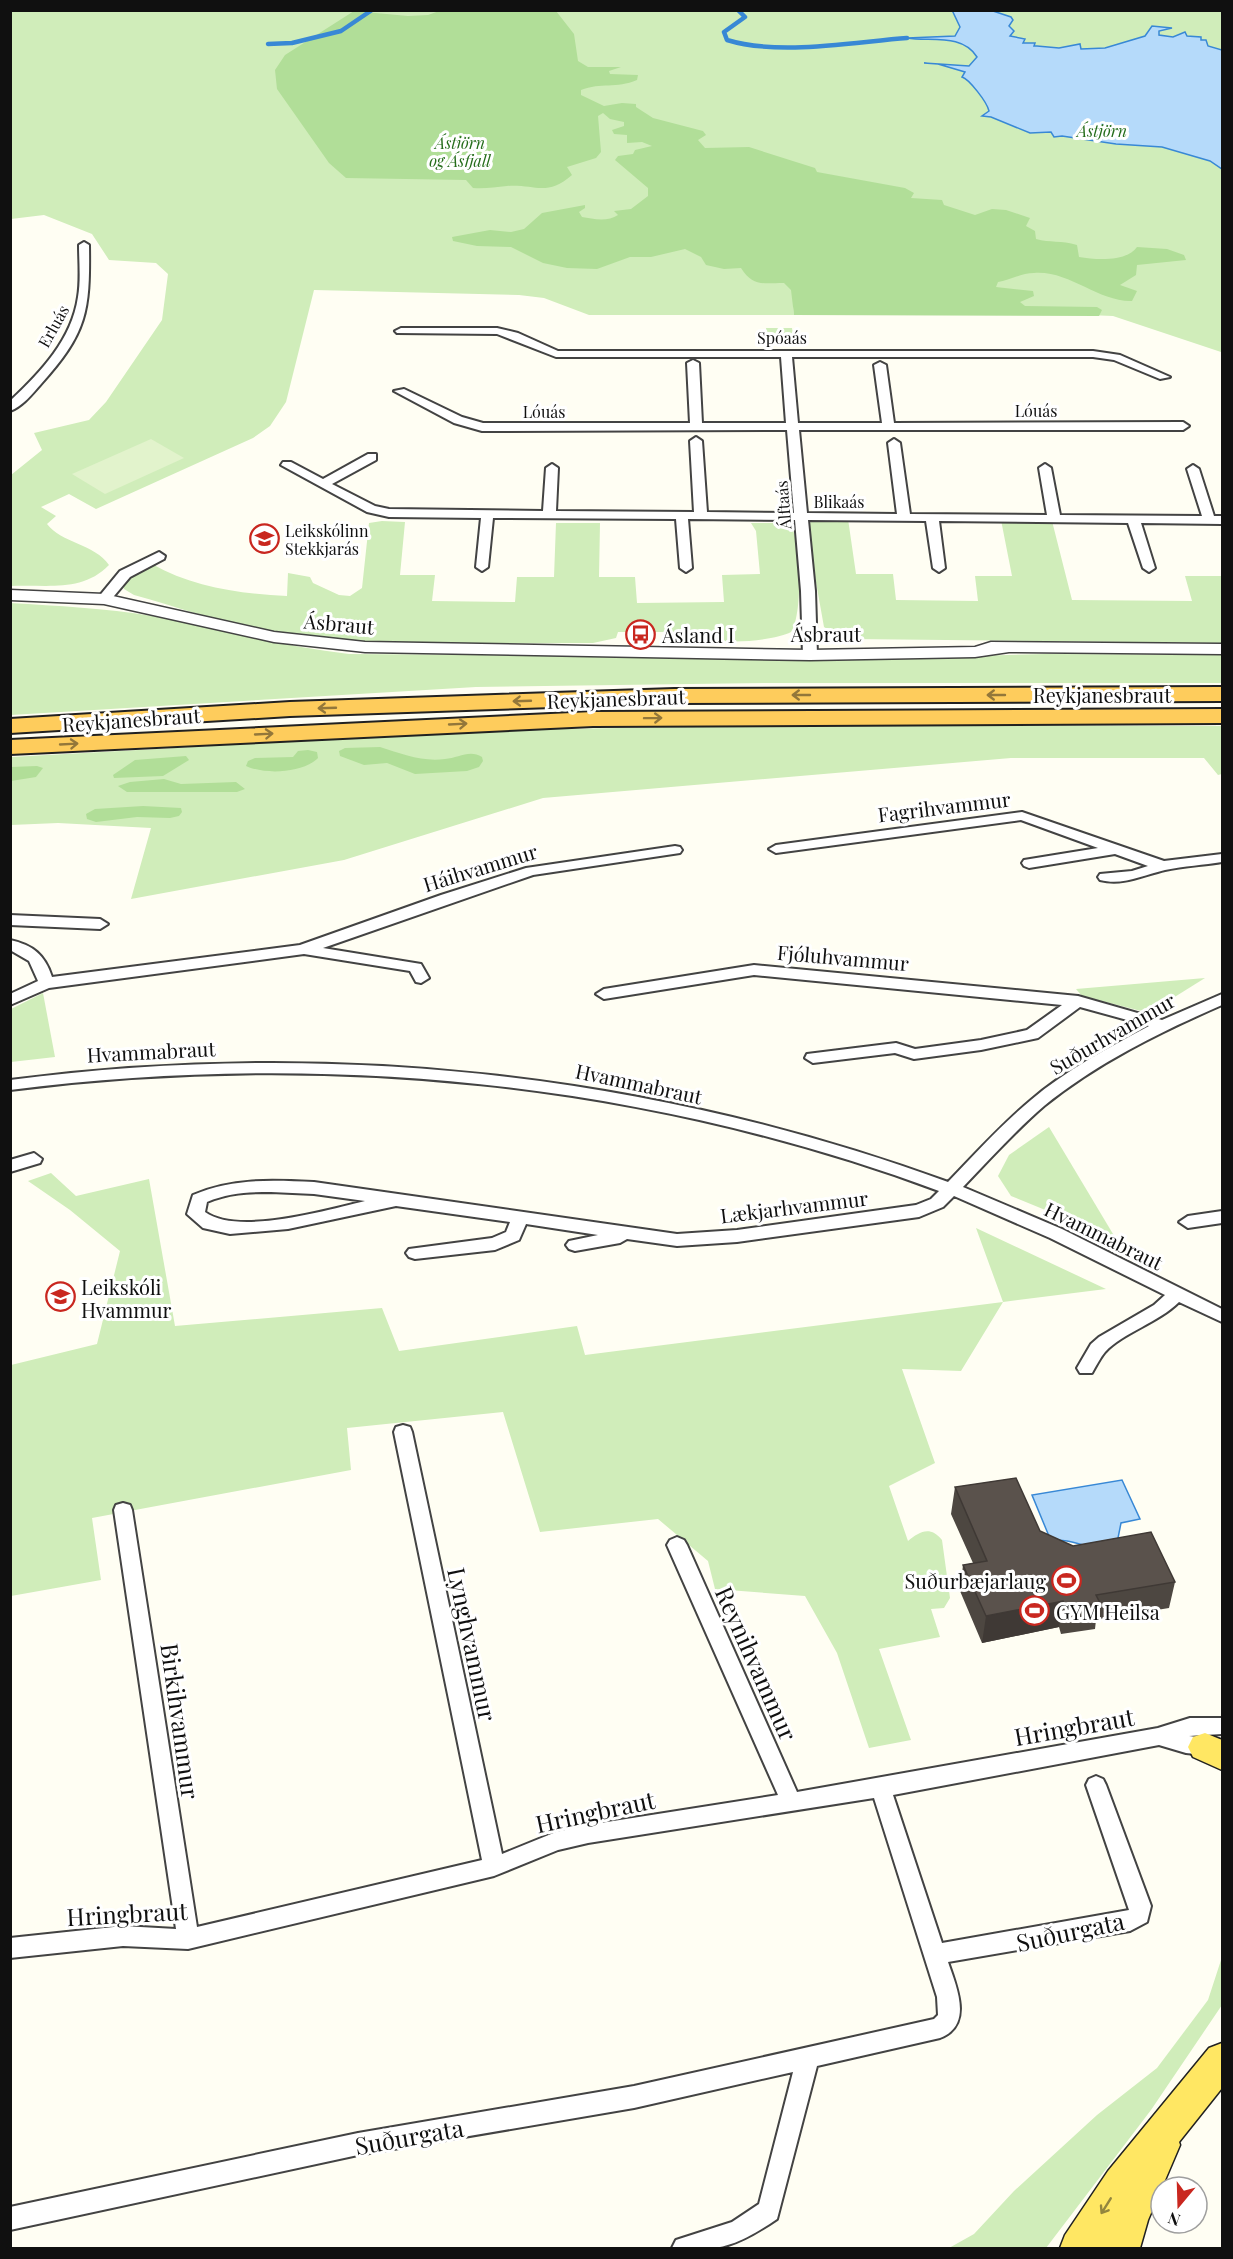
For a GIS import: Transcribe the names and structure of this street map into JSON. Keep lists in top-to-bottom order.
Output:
{
  "streets": {
    "highway": ["Reykjanesbraut"],
    "street": [
      "Erluás",
      "Spóaás",
      "Lóuás",
      "Blikaás",
      "Álftaás",
      "Ásbraut",
      "Fagrihvammur",
      "Háihvammur",
      "Fjóluhvammur",
      "Suðurhvammur",
      "Hvammabraut",
      "Lækjarhvammur",
      "Lynghvammur",
      "Reynihvammur",
      "Birkihvammur",
      "Hringbraut",
      "Suðurgata"
    ]
  },
  "crossings": [
    ["Spóaás", "Álftaás"],
    ["Lóuás", "Álftaás"],
    ["Blikaás", "Álftaás"],
    ["Álftaás", "Ásbraut"],
    ["Fjóluhvammur", "Suðurhvammur"],
    ["Suðurhvammur", "Hvammabraut"],
    ["Suðurhvammur", "Lækjarhvammur"],
    ["Hvammabraut", "Lækjarhvammur"],
    ["Lynghvammur", "Hringbraut"],
    ["Reynihvammur", "Hringbraut"],
    ["Birkihvammur", "Hringbraut"],
    ["Hringbraut", "Suðurgata"]
  ],
  "parks": ["Ástjörn", "Ástjörn og Ásfjall"],
  "places": {
    "school or university": ["Leikskólinn Stekkjarás", "Leikskóli Hvammur"],
    "bus stop": ["Ásland I"],
    "sports": ["Suðurbæjarlaug", "GYM Heilsa"]
  },
  "north": "bottom"
}
